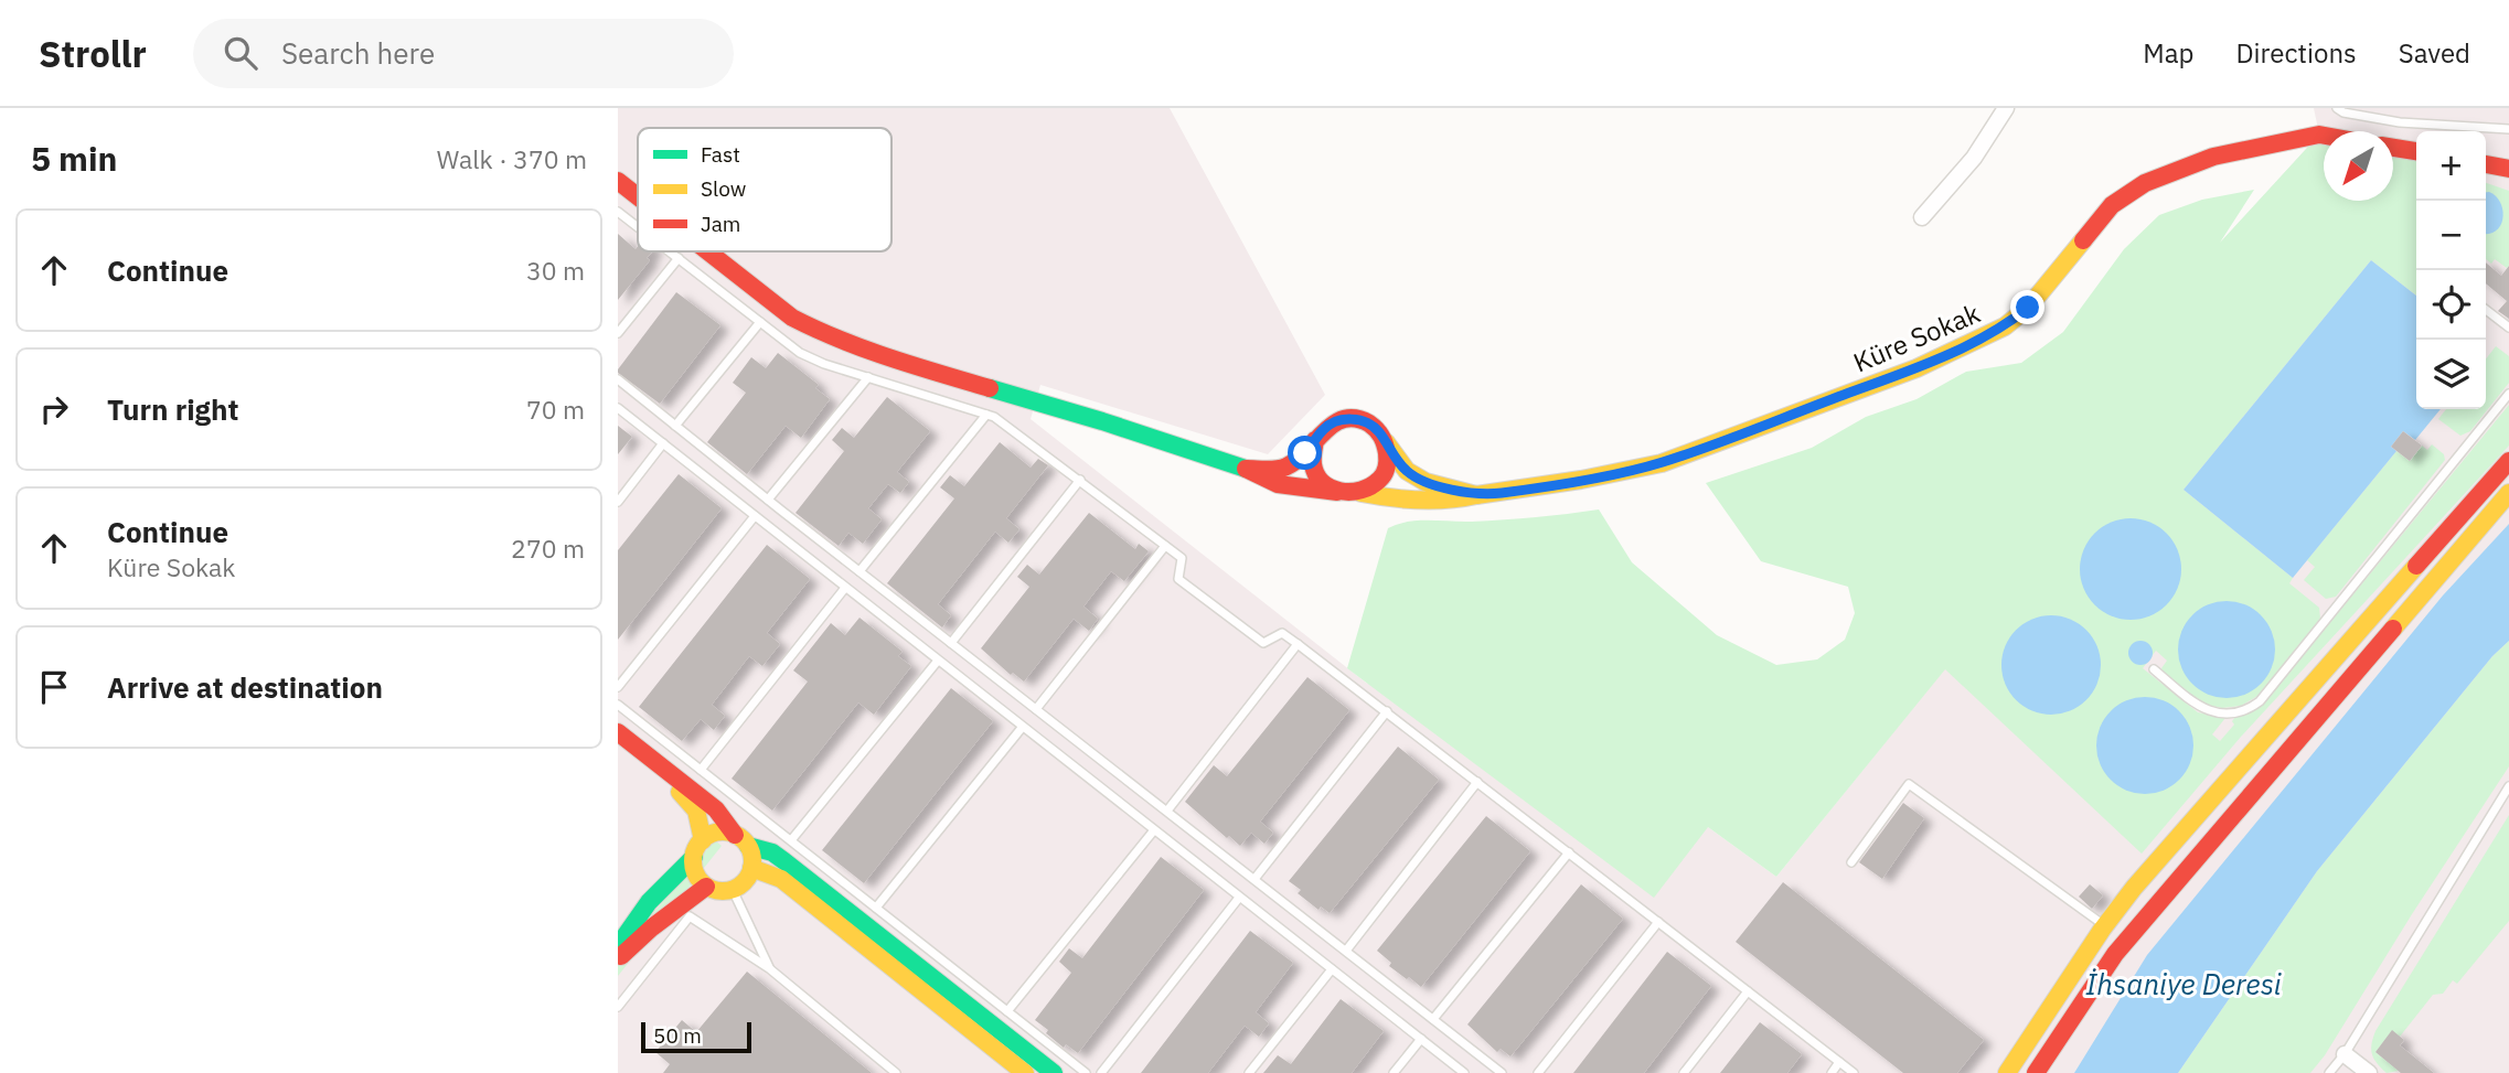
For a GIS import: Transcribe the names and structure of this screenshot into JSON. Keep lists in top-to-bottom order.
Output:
{
  "streets": {
    "main road": ["Küre Sokak"]
  },
  "water": ["İhsaniye Deresi"],
  "legend": ["Fast", "Slow", "Jam"],
  "scale_bar": "50 m",
  "north": "bottom left",
  "page": {
    "header": "Strollr",
    "search": "Search here",
    "nav": ["Map", "Directions", "Saved"],
    "heading": ["5 min", "Walk · 370 m"],
    "map_buttons": ["+", "−"],
    "list": [
      ["Continue", "30 m"],
      ["Turn right", "70 m"],
      ["Continue", "Küre Sokak", "270 m"],
      "Arrive at destination"
    ],
    "scale": "50 m"
  }
}
